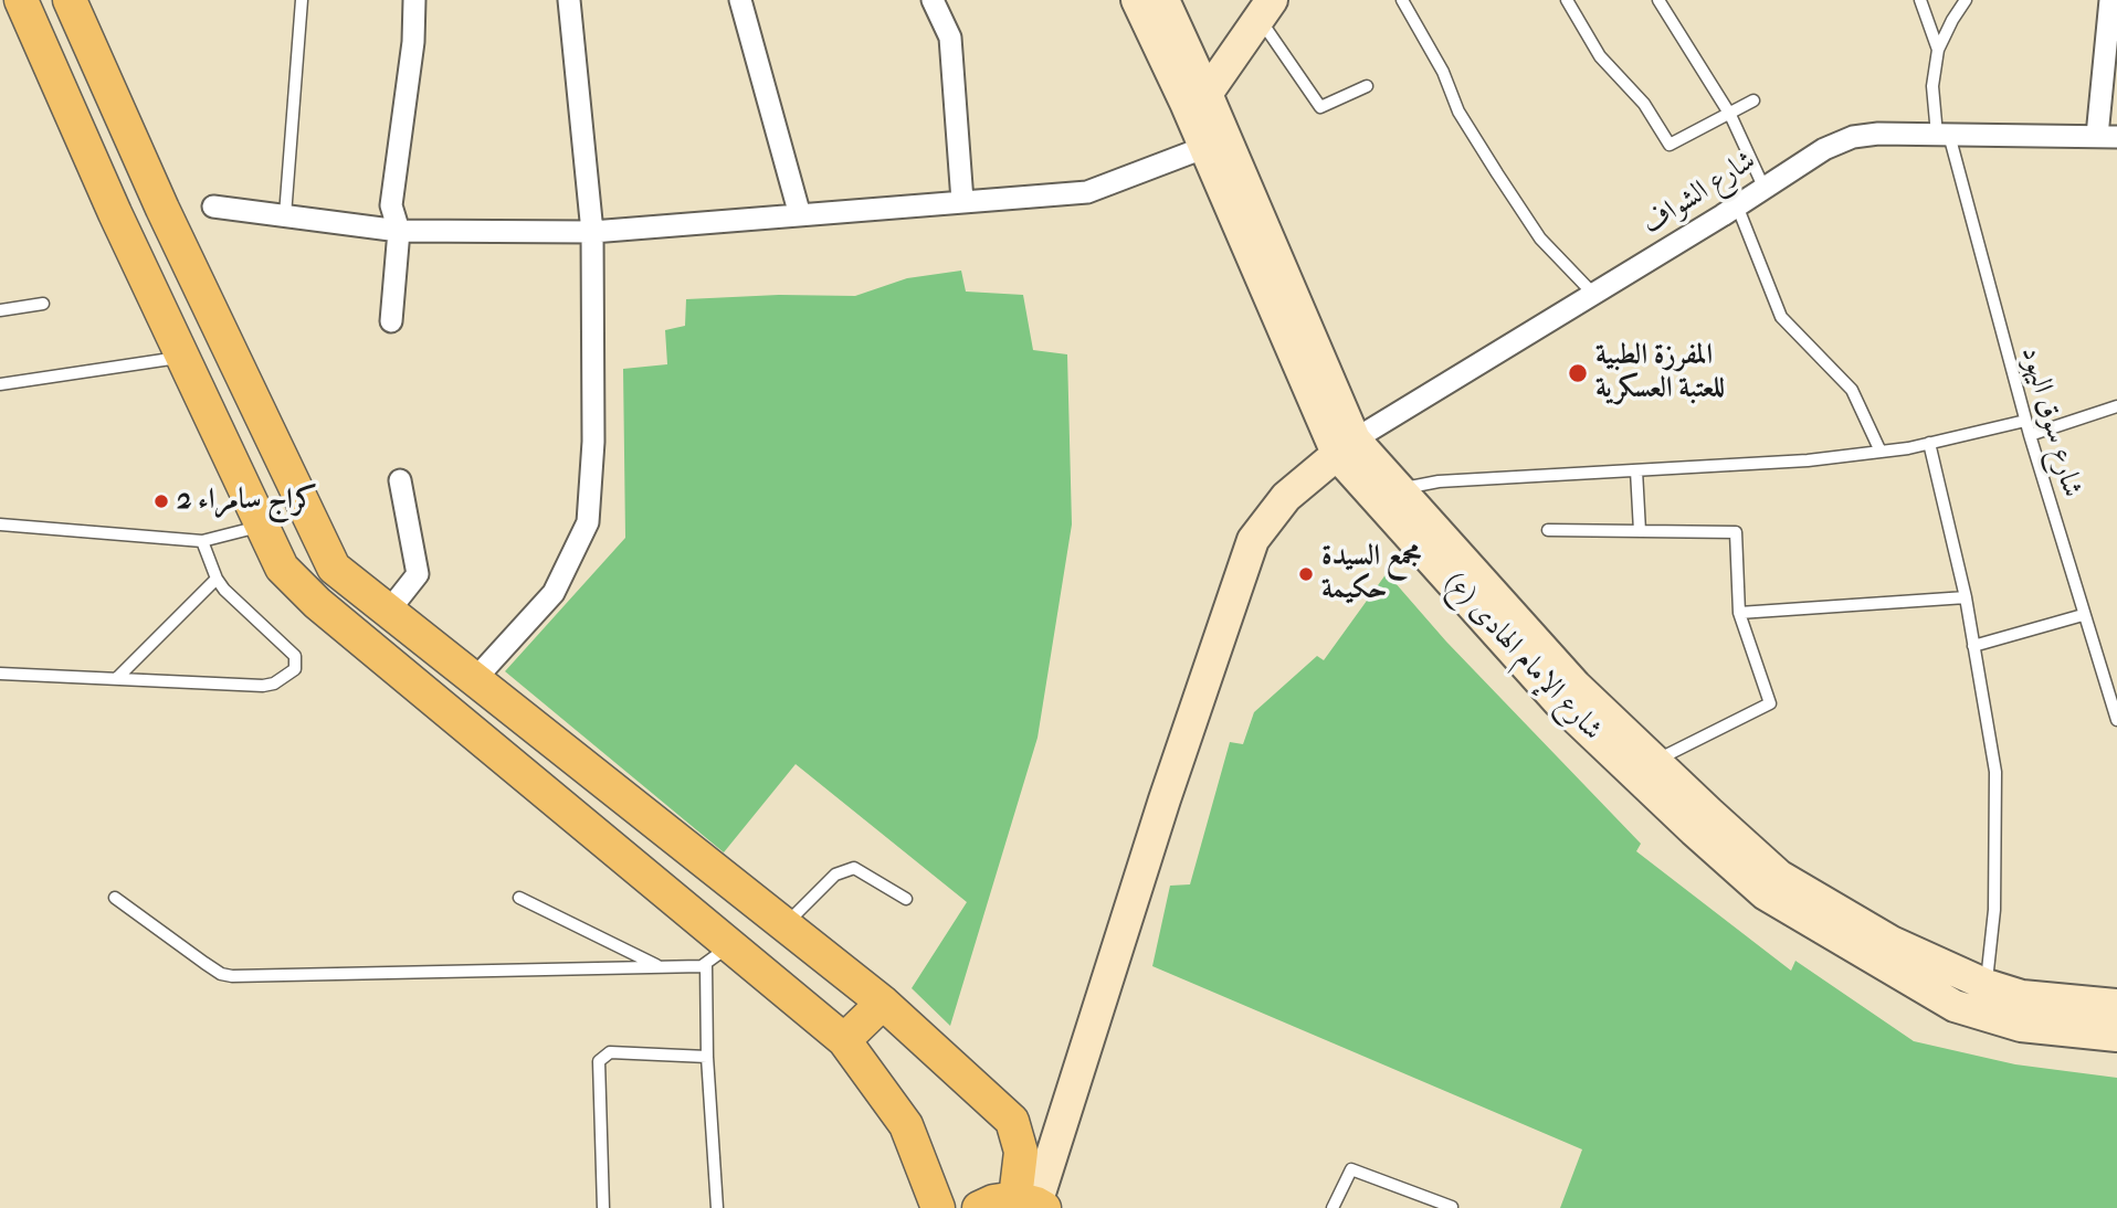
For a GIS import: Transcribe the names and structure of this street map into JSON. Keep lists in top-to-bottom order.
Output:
{
  "streets": {
    "main road": ["شارع الإمام الهادی (ع)"],
    "street": ["شارع الشواف"],
    "lane": ["شارع سوق اليهود"]
  },
  "crossings": [
    ["شارع الشواف", "شارع سوق اليهود"],
    ["شارع الشواف", "شارع الإمام الهادی (ع)"]
  ],
  "places": ["المفرزة الطبية للعتبة العسكرية", "كراج سامراء 2", "مجمع السيدة حكيمة"]
}
